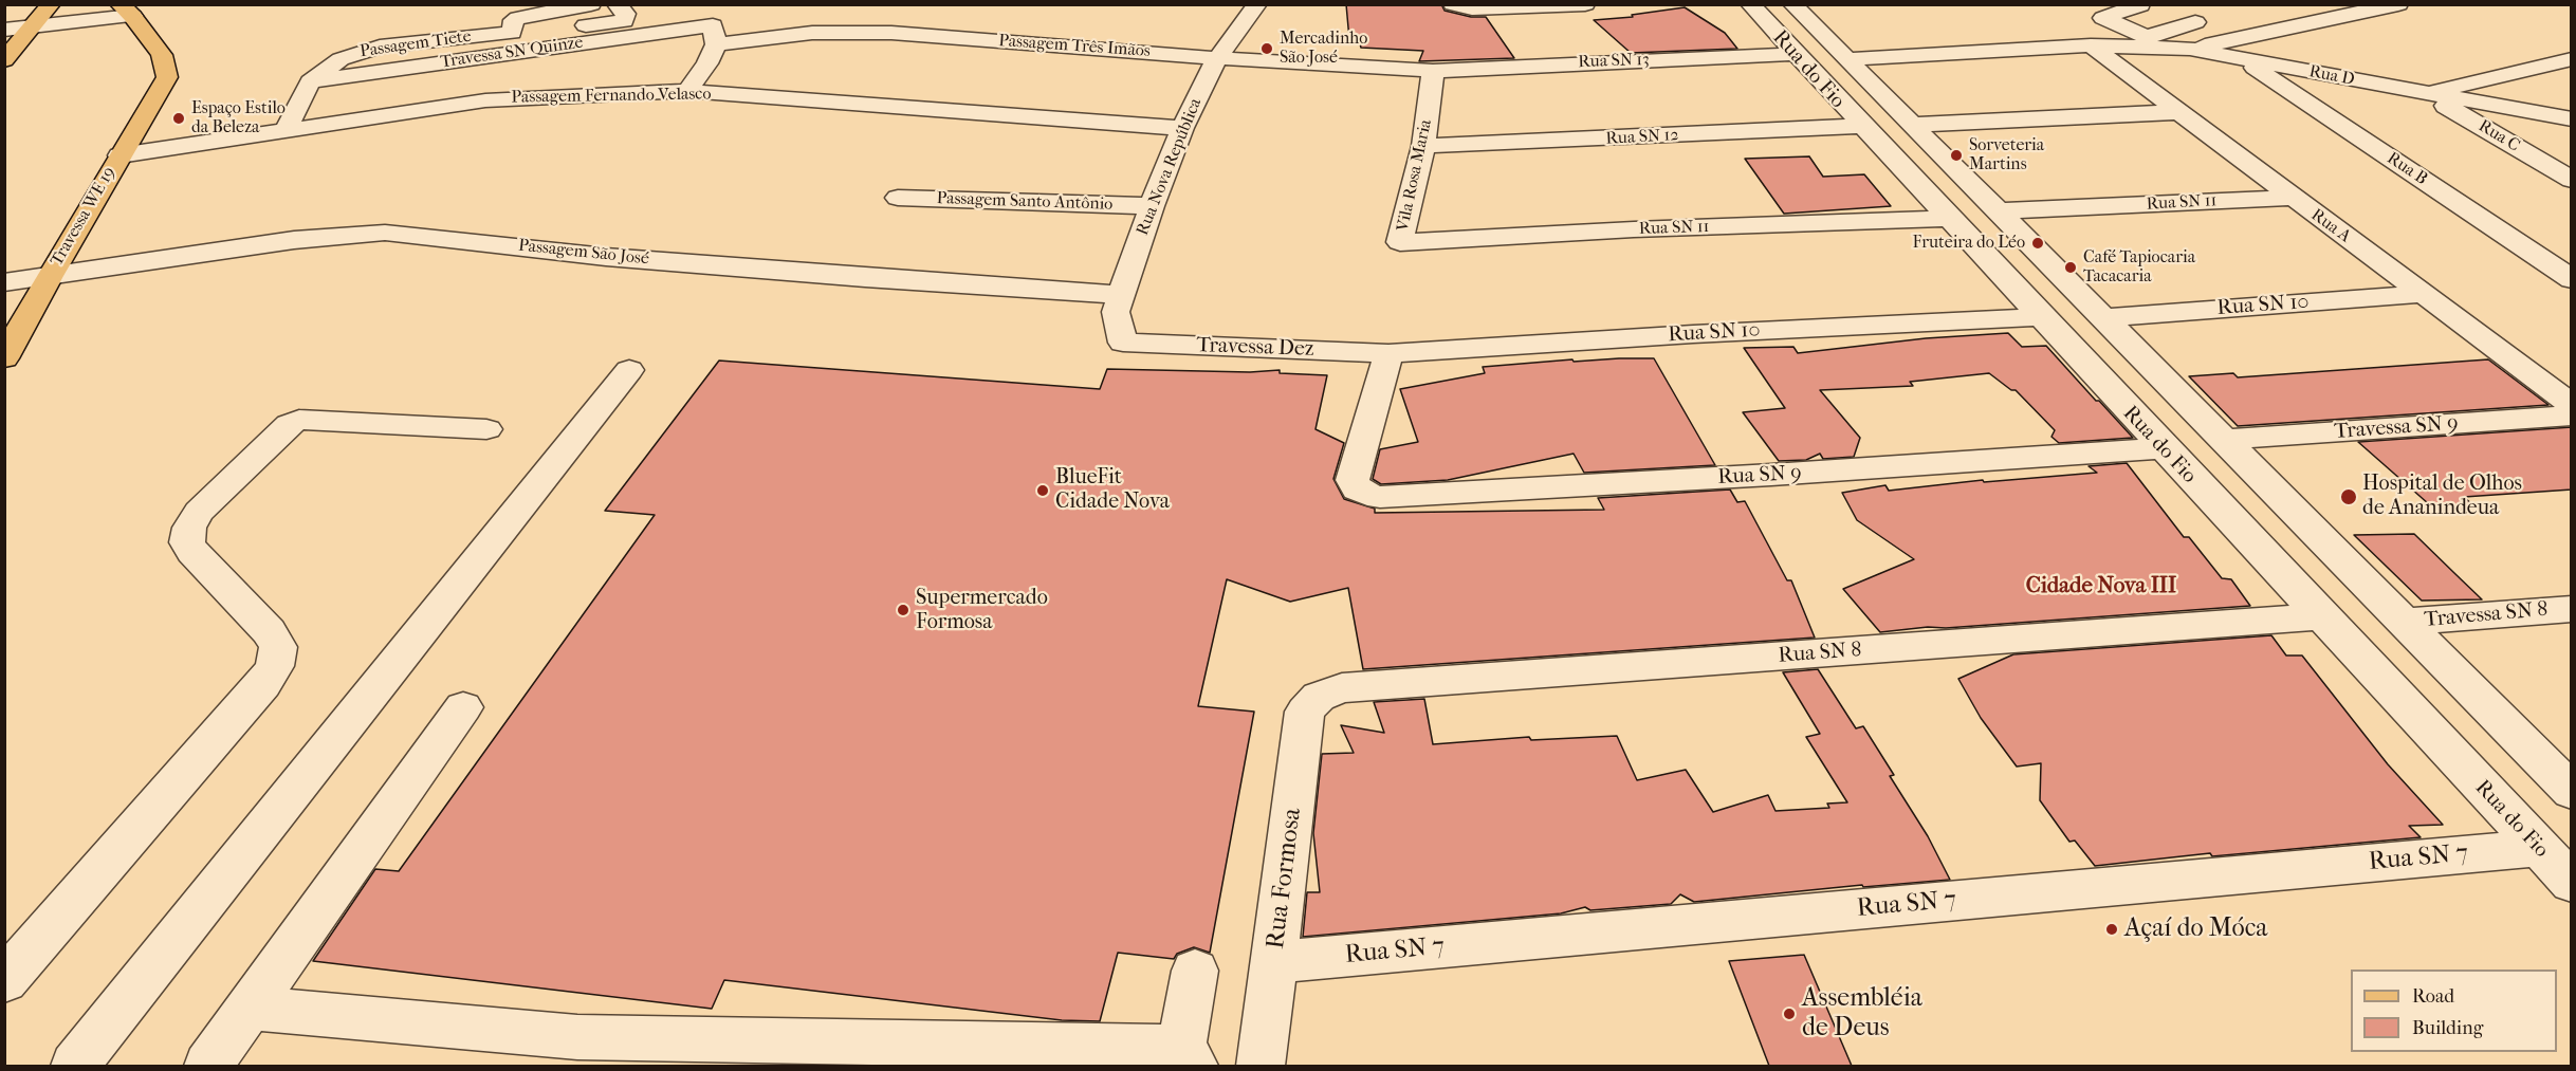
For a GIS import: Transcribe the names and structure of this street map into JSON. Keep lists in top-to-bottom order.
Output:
{
  "streets": {
    "main road": ["Travessa WE 19"],
    "street": [
      "Passagem Tiete",
      "Passagem Três Imãos",
      "Travessa SN Quinze",
      "Rua SN 13",
      "Rua do Fio",
      "Rua D",
      "Passagem Fernando Velasco",
      "Rua C",
      "Rua SN 12",
      "Rua Nova República",
      "Rua B",
      "Vila Rosa Maria",
      "Passagem Santo Antônio",
      "Rua SN 11",
      "Rua A",
      "Passagem São José",
      "Rua SN 10",
      "Travessa Dez",
      "Travessa SN 9",
      "Rua SN 9",
      "Travessa SN 8",
      "Rua SN 8",
      "Rua SN 7",
      "Rua Formosa"
    ]
  },
  "crossings": [
    ["Passagem Tiete", "Travessa SN Quinze"],
    ["Passagem Tiete", "Passagem Fernando Velasco"],
    ["Passagem Três Imãos", "Travessa SN Quinze"],
    ["Passagem Três Imãos", "Rua SN 13"],
    ["Passagem Três Imãos", "Rua Nova República"],
    ["Passagem Três Imãos", "Vila Rosa Maria"],
    ["Rua SN 13", "Rua do Fio"],
    ["Rua SN 13", "Vila Rosa Maria"],
    ["Rua do Fio", "Rua SN 12"],
    ["Rua do Fio", "Rua SN 11"],
    ["Rua do Fio", "Rua SN 10"],
    ["Rua do Fio", "Travessa SN 9"],
    ["Rua do Fio", "Rua SN 9"],
    ["Rua do Fio", "Travessa SN 8"],
    ["Rua do Fio", "Rua SN 8"],
    ["Rua do Fio", "Rua SN 7"],
    ["Rua D", "Rua C"],
    ["Rua D", "Rua B"],
    ["Rua D", "Rua A"],
    ["Passagem Fernando Velasco", "Rua Nova República"],
    ["Passagem Fernando Velasco", "Travessa WE 19"],
    ["Rua SN 12", "Vila Rosa Maria"],
    ["Rua Nova República", "Passagem Santo Antônio"],
    ["Rua Nova República", "Passagem São José"],
    ["Rua Nova República", "Travessa Dez"],
    ["Vila Rosa Maria", "Rua SN 11"],
    ["Rua SN 11", "Rua A"],
    ["Travessa WE 19", "Passagem São José"],
    ["Rua A", "Rua SN 10"],
    ["Rua SN 10", "Travessa Dez"],
    ["Rua SN 10", "Rua SN 9"],
    ["Travessa Dez", "Rua SN 9"],
    ["Rua SN 8", "Rua Formosa"],
    ["Rua SN 7", "Rua Formosa"]
  ],
  "districts": ["Cidade Nova III"],
  "places": [
    "Mercadinho São José",
    "Espaço Estilo da Beleza",
    "Sorveteria Martins",
    "Fruteira do Léo",
    "Café Tapiocaria Tacacaria",
    "BlueFit Cidade Nova",
    "Hospital de Olhos de Ananindeua",
    "Supermercado Formosa",
    "Açaí do Móca",
    "Assembléia de Deus"
  ],
  "legend": ["Road", "Building"]
}
